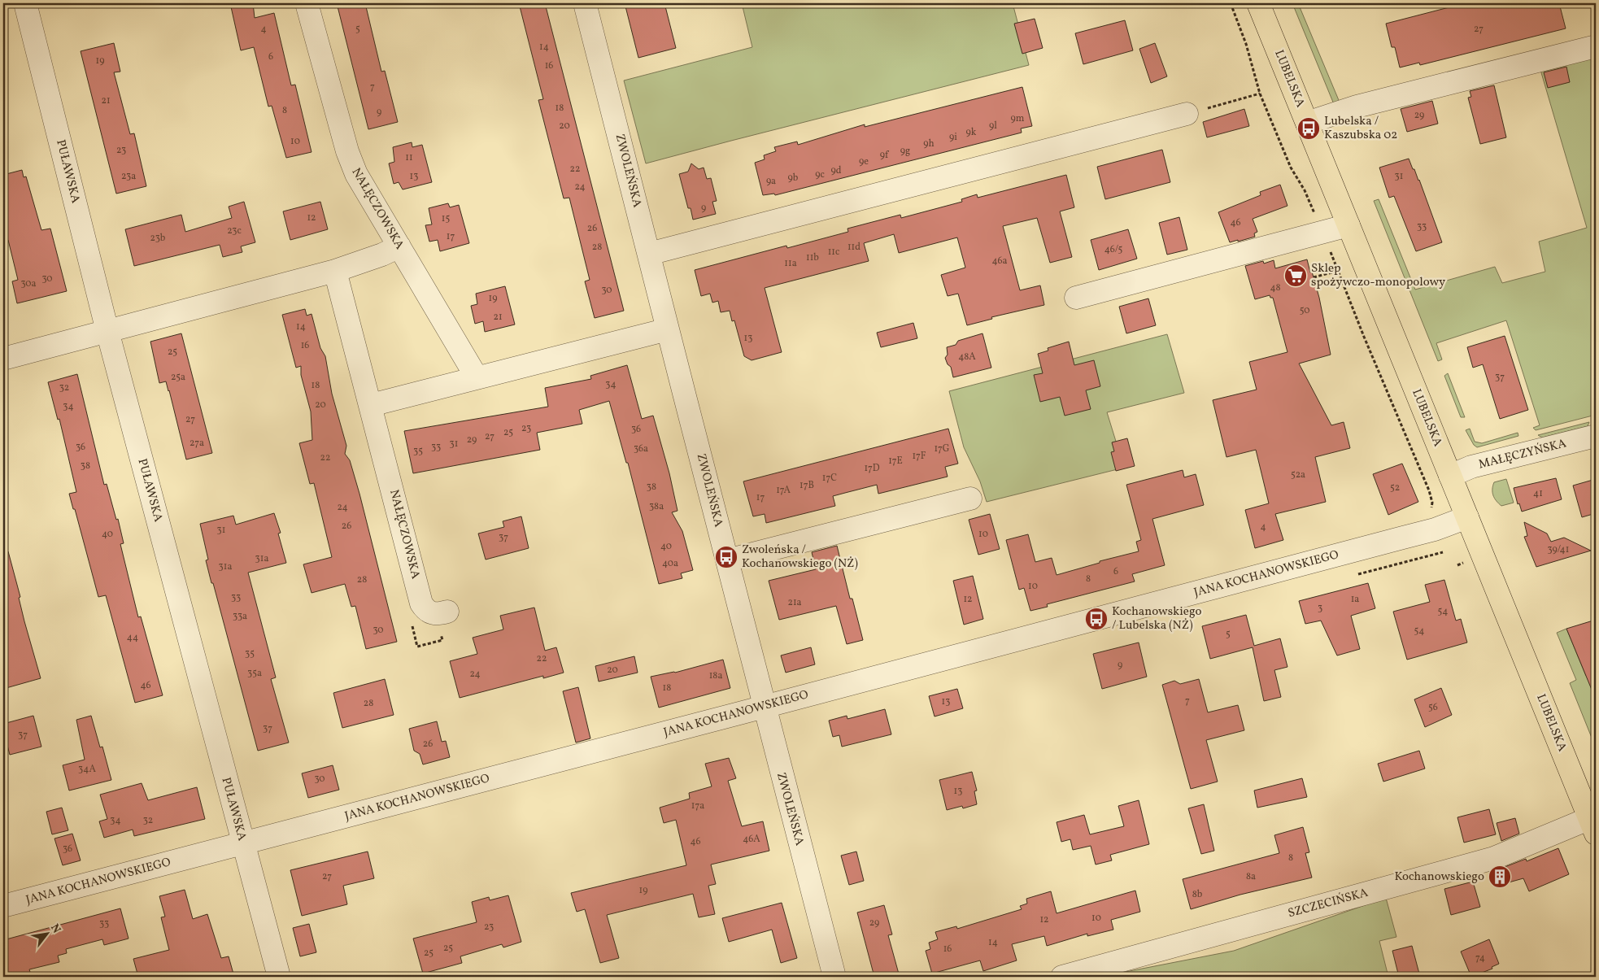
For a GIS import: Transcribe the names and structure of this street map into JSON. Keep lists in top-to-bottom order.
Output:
{
  "streets": {
    "main road": ["LUBELSKA"],
    "street": [
      "ZWOLEŃSKA",
      "PUŁAWSKA",
      "NAŁĘCZOWSKA",
      "MAŁĘCZYŃSKA",
      "JANA KOCHANOWSKIEGO",
      "SZCZECIŃSKA"
    ]
  },
  "crossings": [
    ["LUBELSKA", "MAŁĘCZYŃSKA"],
    ["LUBELSKA", "JANA KOCHANOWSKIEGO"],
    ["LUBELSKA", "SZCZECIŃSKA"],
    ["ZWOLEŃSKA", "JANA KOCHANOWSKIEGO"],
    ["PUŁAWSKA", "JANA KOCHANOWSKIEGO"]
  ],
  "places": {
    "bus stop": ["Lubelska / Kaszubska 02", "Zwoleńska / Kochanowskiego (NŻ)", "Kochanowskiego / Lubelska (NŻ)"],
    "supermarket": ["Sklep spożywczo-monopolowy"],
    "building": ["Kochanowskiego"]
  },
  "house_numbers": [
    "4",
    "5",
    "27",
    "14",
    "6",
    "19",
    "16",
    "7",
    "21",
    "18",
    "8",
    "9",
    "29",
    "9m",
    "20",
    "9l",
    "9k",
    "9i",
    "10",
    "9h",
    "23",
    "9g",
    "9f",
    "11",
    "9e",
    "22",
    "9d",
    "9c",
    "23a",
    "13",
    "31",
    "9b",
    "9a",
    "24",
    "9",
    "12",
    "15",
    "46",
    "33",
    "26",
    "23c",
    "17",
    "23b",
    "28",
    "11d",
    "46/5",
    "11c",
    "11b",
    "46a",
    "11a",
    "30",
    "30a",
    "48",
    "30",
    "19",
    "50",
    "21",
    "14",
    "13",
    "16",
    "25",
    "48A",
    "25a",
    "37",
    "34",
    "18",
    "32",
    "20",
    "34",
    "27",
    "23",
    "36",
    "25",
    "27",
    "29",
    "27a",
    "31",
    "36",
    "33",
    "36a",
    "17G",
    "35",
    "17F",
    "22",
    "17E",
    "38",
    "17D",
    "52a",
    "17C",
    "17B",
    "38",
    "52",
    "17A",
    "41",
    "17",
    "38a",
    "24",
    "26",
    "4",
    "31",
    "40",
    "10",
    "37",
    "40",
    "39/41",
    "31a",
    "40a",
    "31a",
    "6",
    "8",
    "28",
    "10",
    "33",
    "12",
    "1a",
    "21a",
    "3",
    "54",
    "33a",
    "30",
    "54",
    "5",
    "44",
    "35",
    "22",
    "9",
    "20",
    "35a",
    "24",
    "18a",
    "46",
    "18",
    "7",
    "13",
    "28",
    "56",
    "37",
    "37",
    "26",
    "34A",
    "30",
    "13",
    "17a",
    "34",
    "32",
    "46A",
    "46",
    "36",
    "8",
    "27",
    "8a",
    "19",
    "8b",
    "10",
    "12",
    "29",
    "33",
    "23",
    "14",
    "25",
    "16",
    "25",
    "74"
  ],
  "north": "top right"
}
